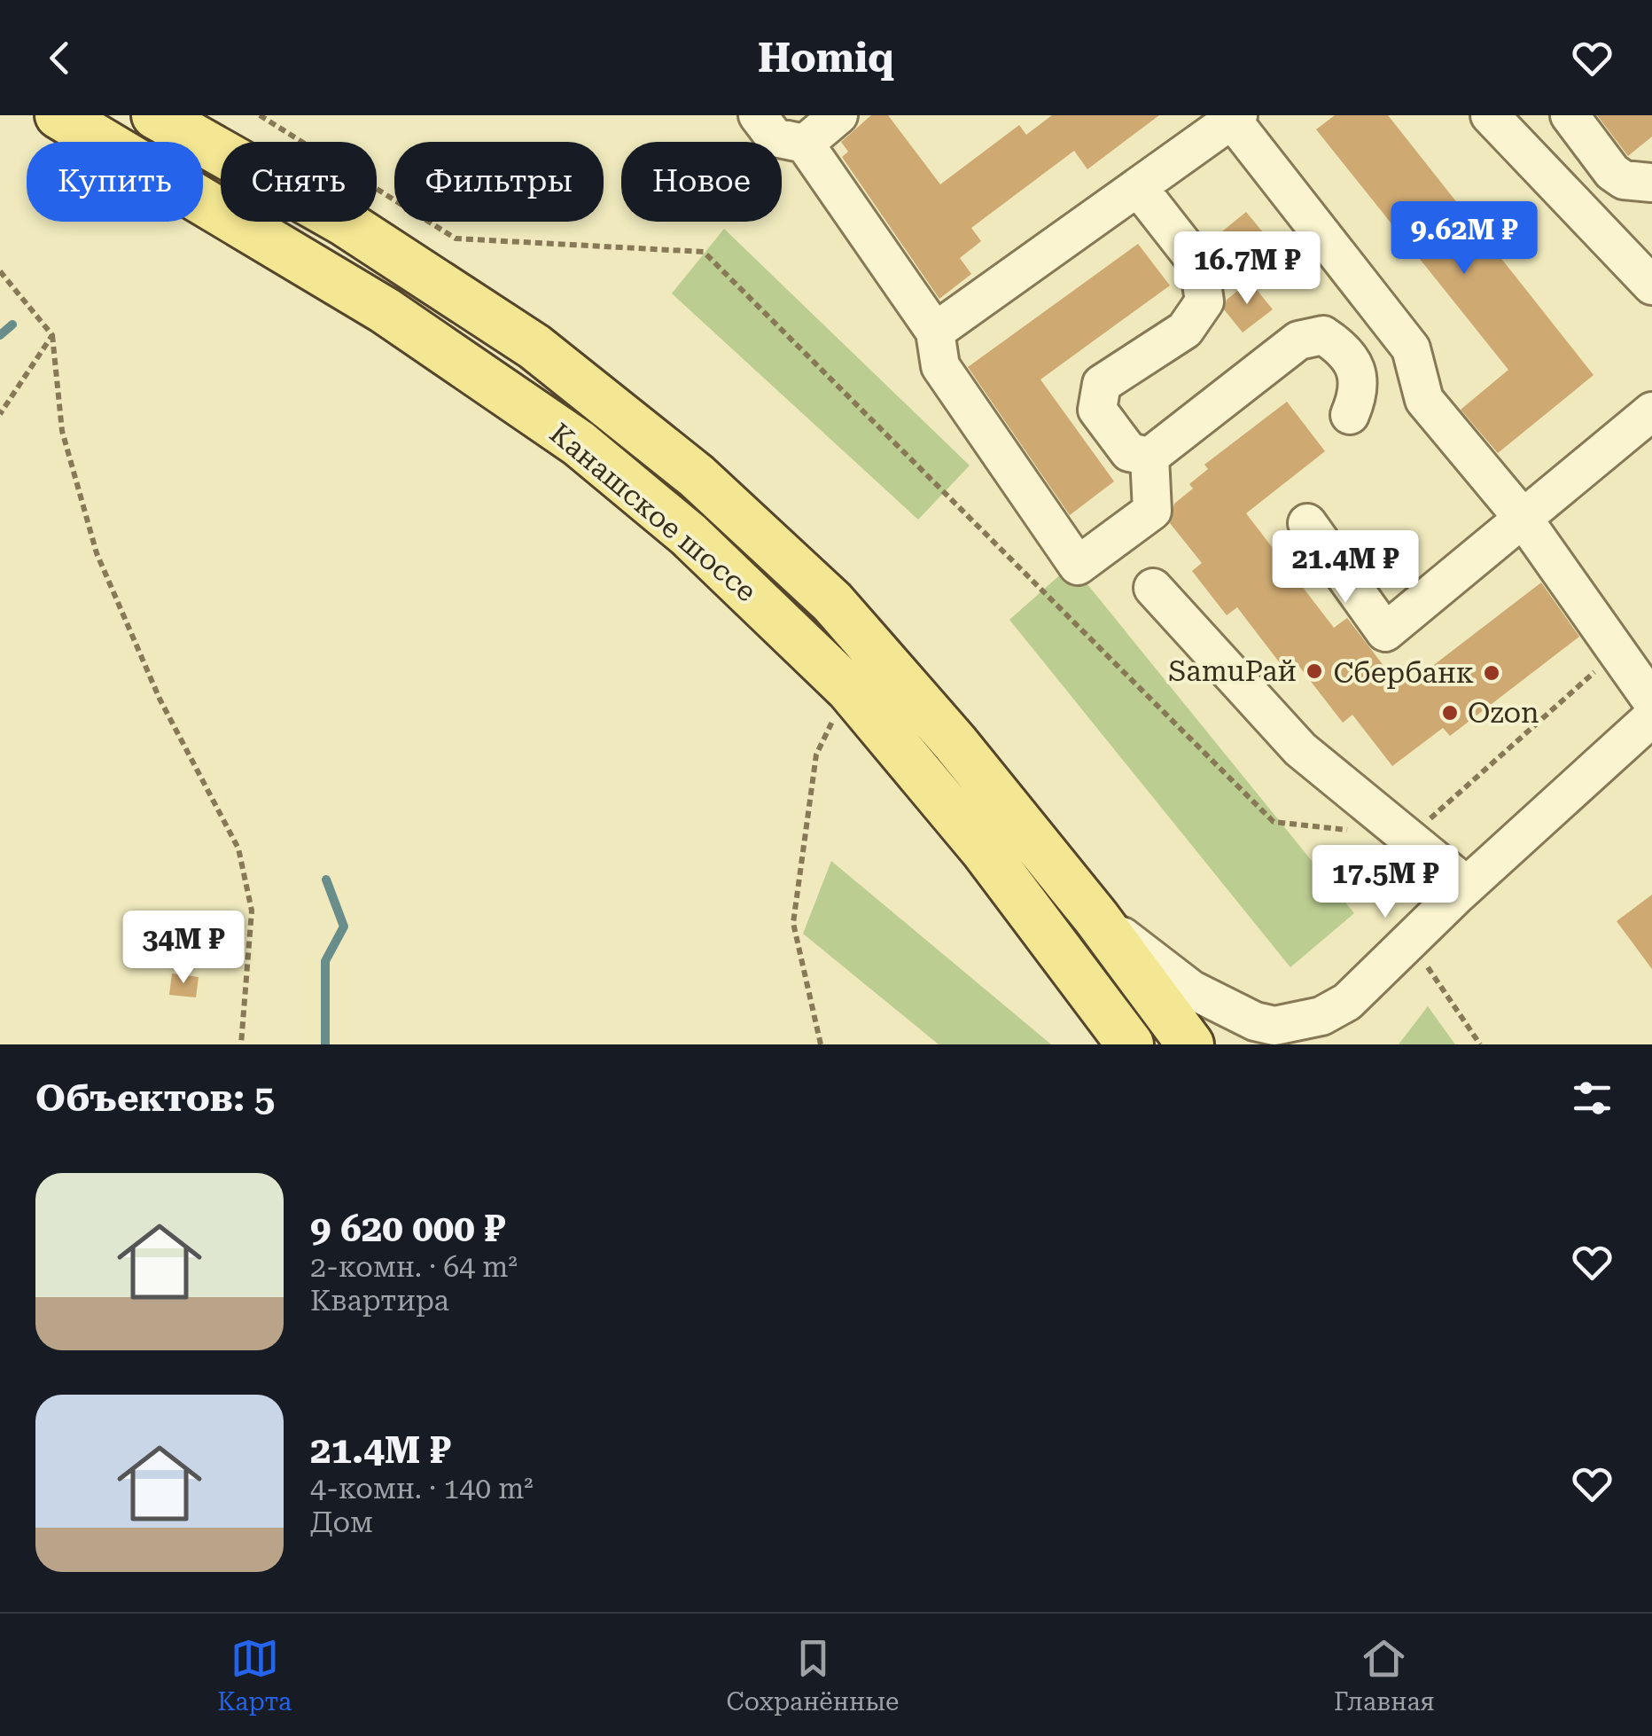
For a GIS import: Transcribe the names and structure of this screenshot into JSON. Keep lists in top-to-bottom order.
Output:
{
  "streets": {
    "main road": ["Канашское шоссе"]
  },
  "places": ["SamuРай", "Сбербанк", "Ozon"],
  "page": {
    "header": "Homiq",
    "chip": [
      "Купить",
      "Снять",
      "Фильтры",
      "Новое"
    ],
    "price": [
      "9.62M ₽",
      "16.7M ₽",
      "21.4M ₽",
      "17.5M ₽",
      "34M ₽"
    ],
    "heading": "Объектов: 5",
    "list": [
      {
        "name": "9 620 000 ₽",
        "note": "2-комн. · 64 m² · Квартира"
      },
      {
        "name": "21.4M ₽",
        "note": "4-комн. · 140 m² · Дом"
      }
    ],
    "tabs": ["Карта", "Сохранённые", "Главная"]
  }
}
